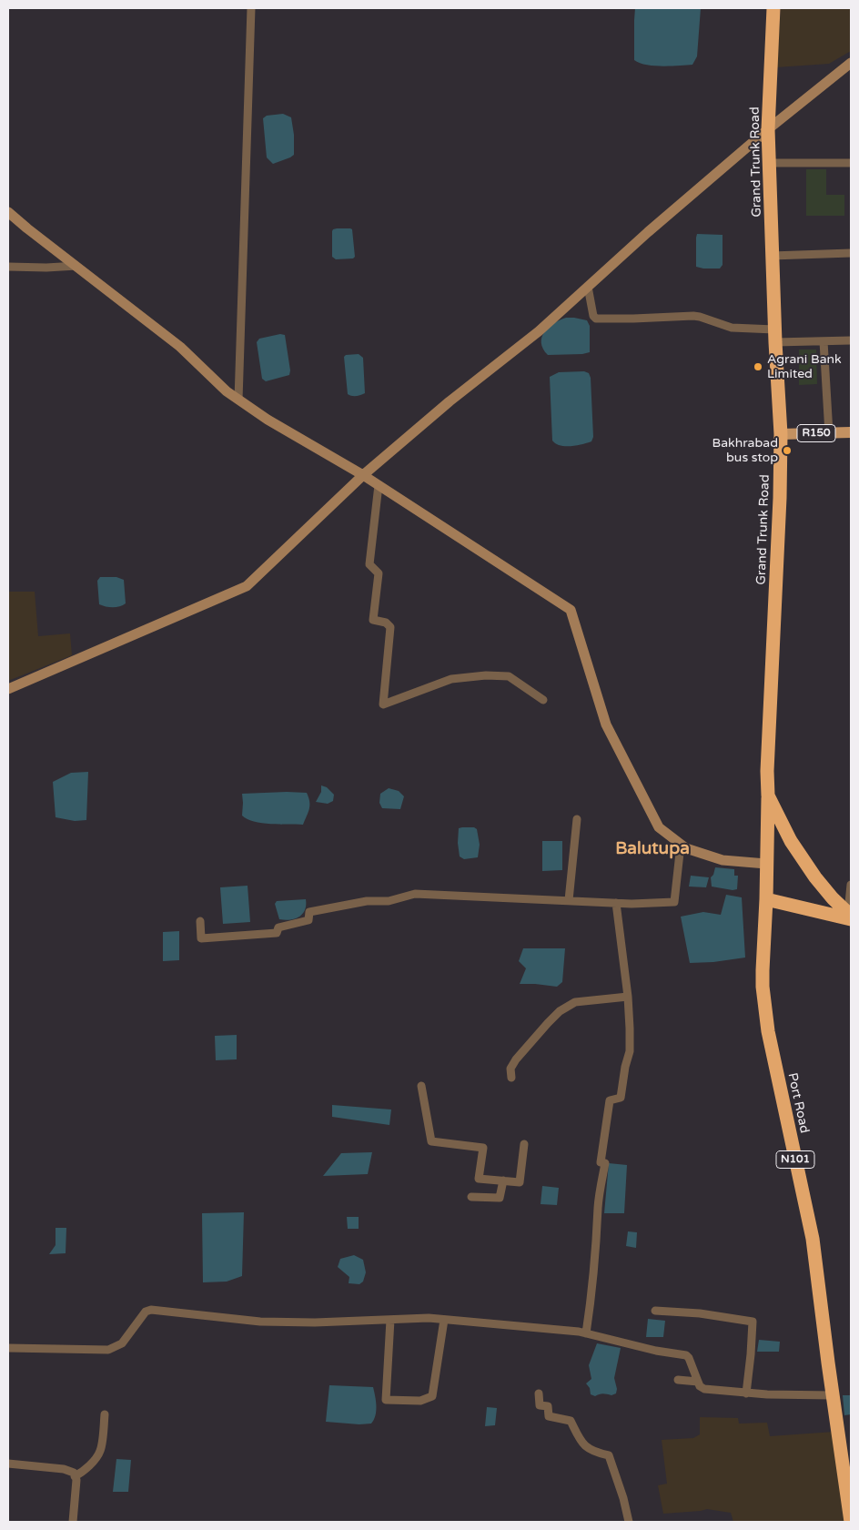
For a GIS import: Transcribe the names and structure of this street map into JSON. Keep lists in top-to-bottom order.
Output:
{
  "streets": {
    "highway": ["Grand Trunk Road", "Port Road", "N101"],
    "main road": ["R150"]
  },
  "crossings": [
    ["Grand Trunk Road", "R150"],
    ["Grand Trunk Road", "Port Road"]
  ],
  "districts": ["Balutupa"],
  "places": ["Agrani Bank Limited", "Bakhrabad bus stop"]
}
